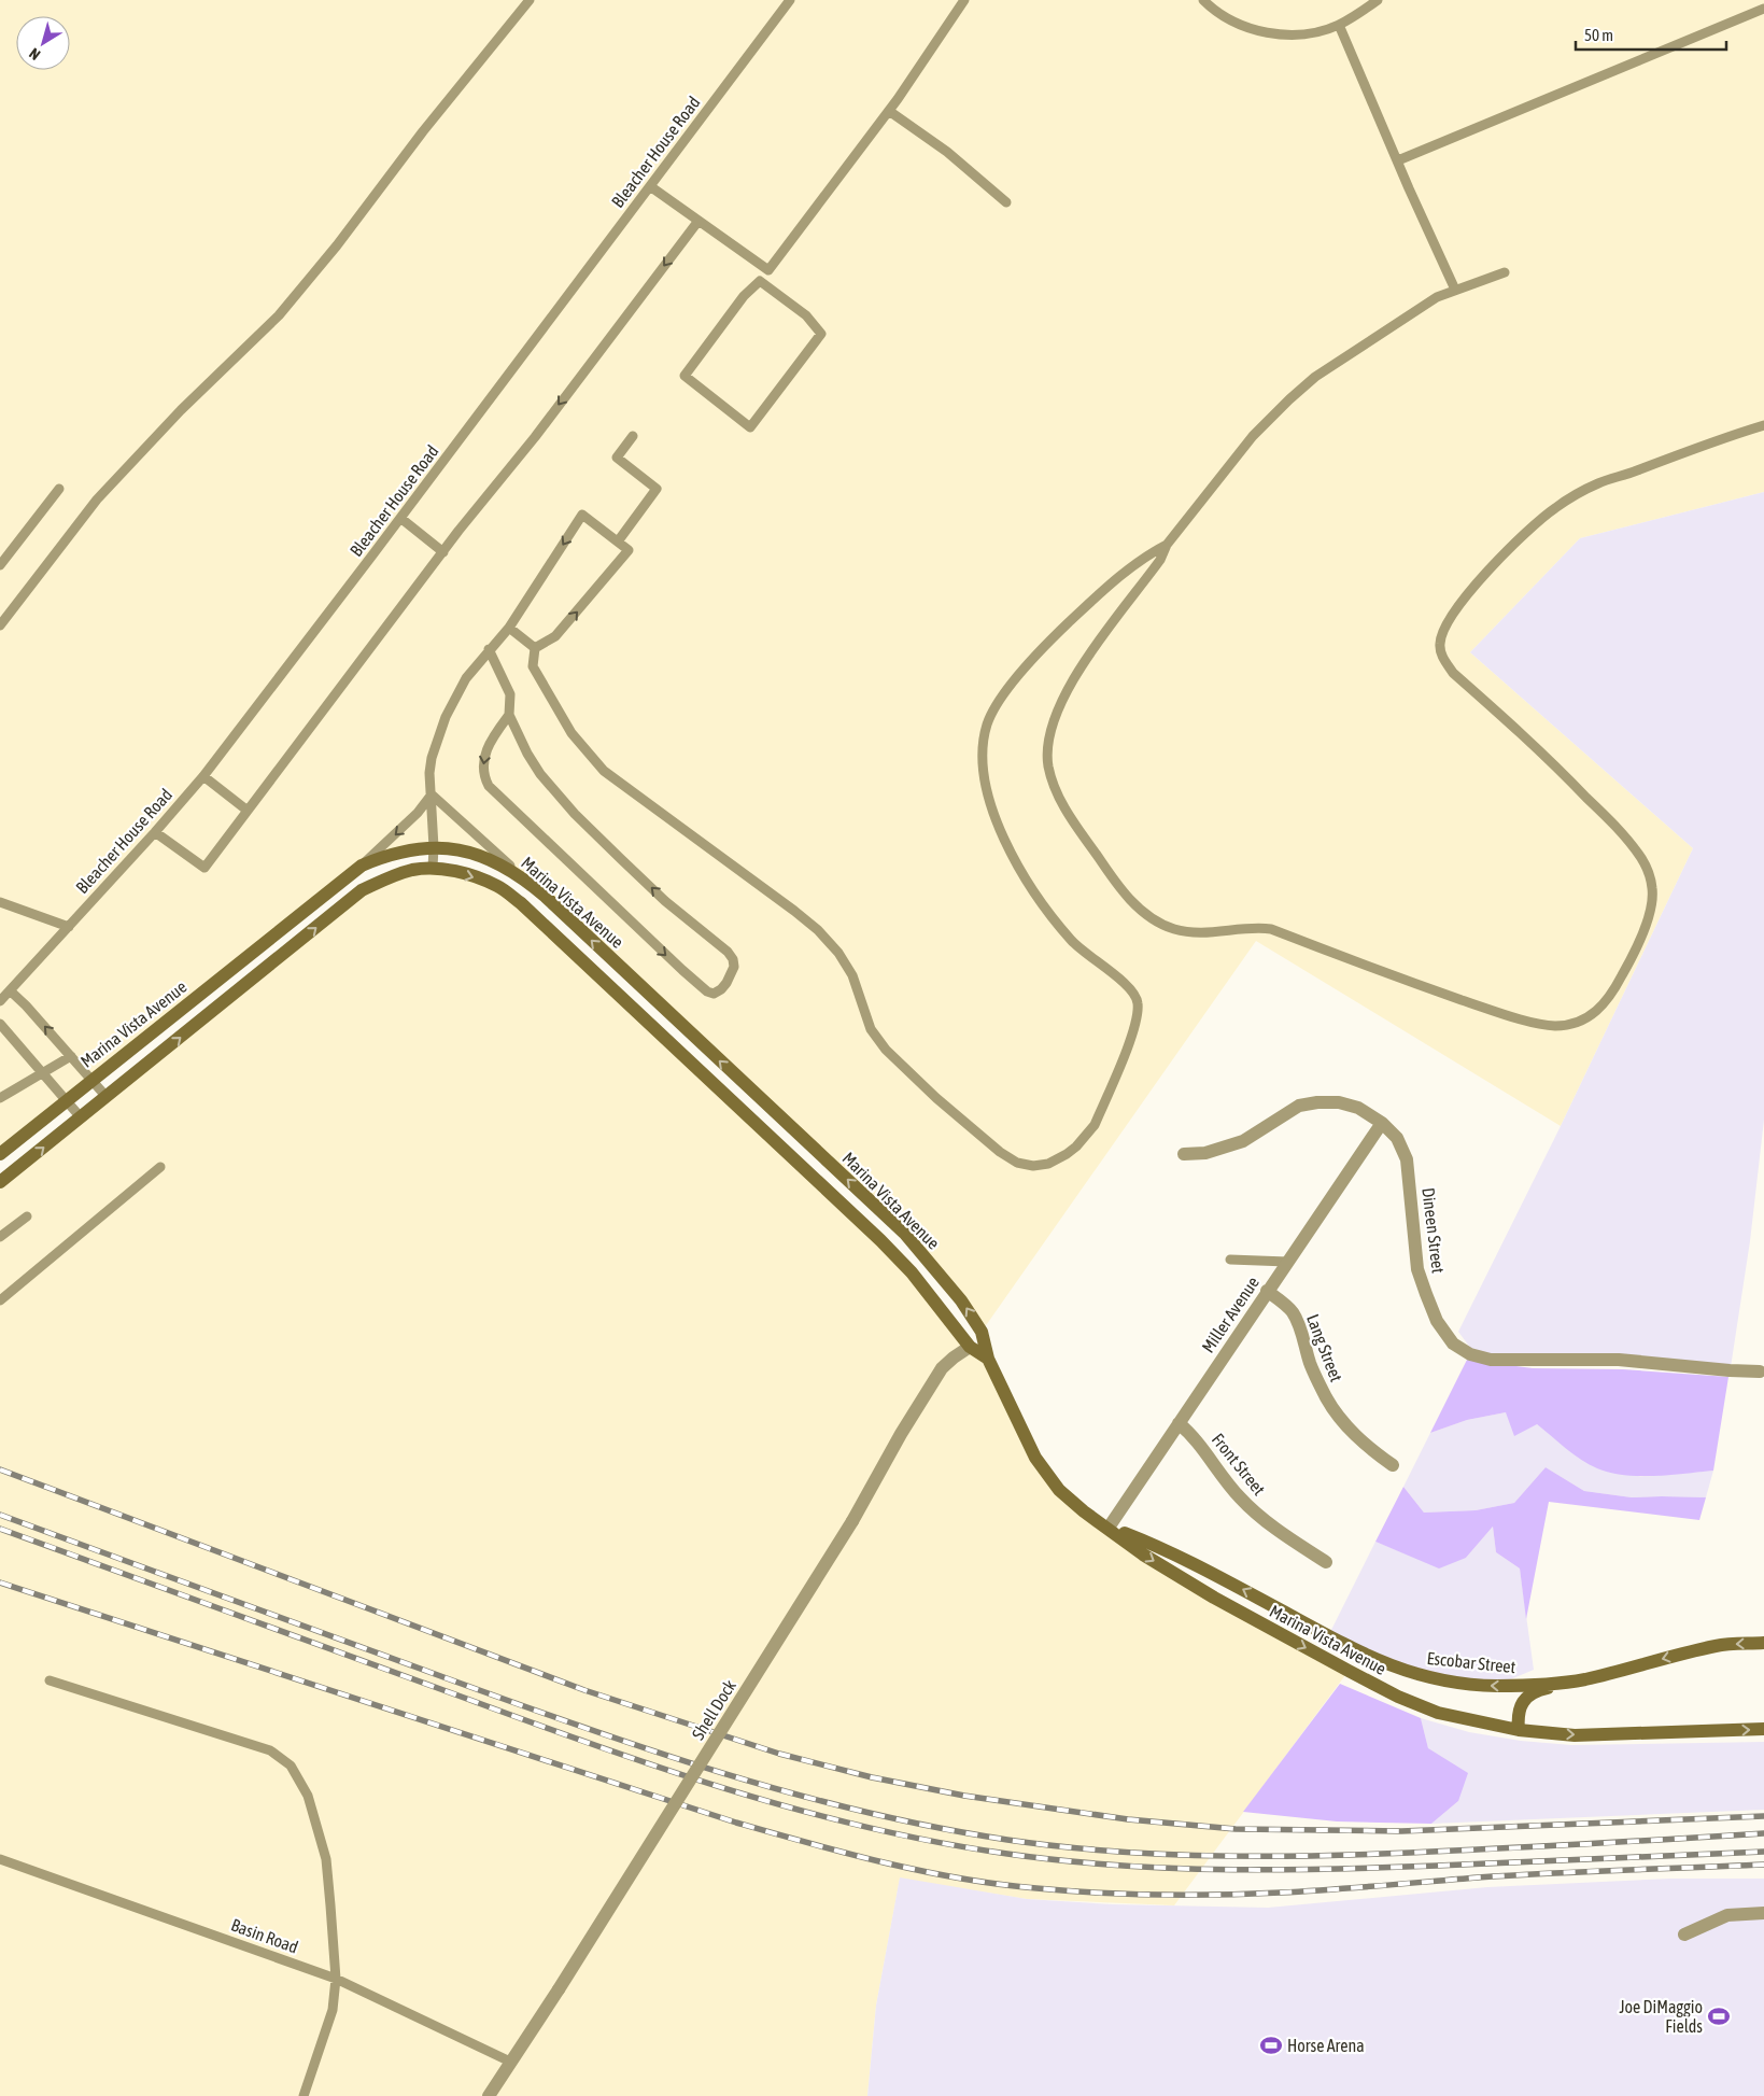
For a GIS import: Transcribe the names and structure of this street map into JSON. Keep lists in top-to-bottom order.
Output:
{
  "streets": {
    "main road": ["Marina Vista Avenue", "Escobar Street"],
    "street": [
      "Dineen Street",
      "Miller Avenue",
      "Lang Street",
      "Front Street",
      "Shell Dock"
    ],
    "lane": ["Bleacher House Road", "Basin Road"]
  },
  "crossings": [
    ["Marina Vista Avenue", "Miller Avenue"],
    ["Marina Vista Avenue", "Escobar Street"],
    ["Marina Vista Avenue", "Shell Dock"],
    ["Dineen Street", "Miller Avenue"],
    ["Miller Avenue", "Lang Street"],
    ["Miller Avenue", "Front Street"],
    ["Miller Avenue", "Escobar Street"],
    ["Shell Dock", "Basin Road"]
  ],
  "one_way": ["Escobar Street"],
  "places": {
    "sports": ["Joe DiMaggio Fields", "Horse Arena"]
  },
  "scale_bar": "50 m",
  "north": "bottom left"
}
